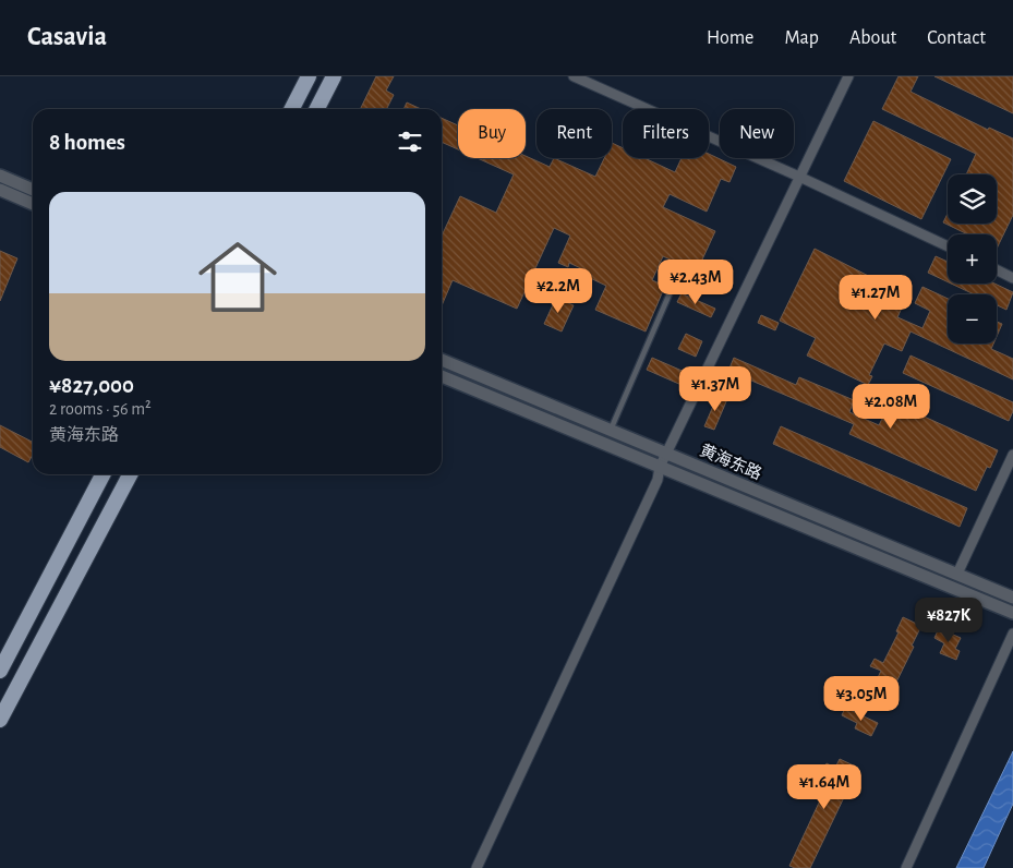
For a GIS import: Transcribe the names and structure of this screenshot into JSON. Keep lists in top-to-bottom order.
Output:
{
  "streets": {
    "street": ["黄海东路"]
  },
  "page": {
    "header": "Casavia",
    "nav": [
      "Home",
      "Map",
      "About",
      "Contact"
    ],
    "chip": [
      "Buy",
      "Rent",
      "Filters",
      "New"
    ],
    "heading": "8 homes",
    "map_buttons": ["+", "−"],
    "list": [
      {
        "name": "¥827,000",
        "note": "2 rooms · 56 m² · 黄海东路"
      }
    ],
    "price": [
      "¥2.43M",
      "¥2.2M",
      "¥1.27M",
      "¥1.37M",
      "¥2.08M",
      "¥827K",
      "¥3.05M",
      "¥1.64M"
    ]
  }
}
